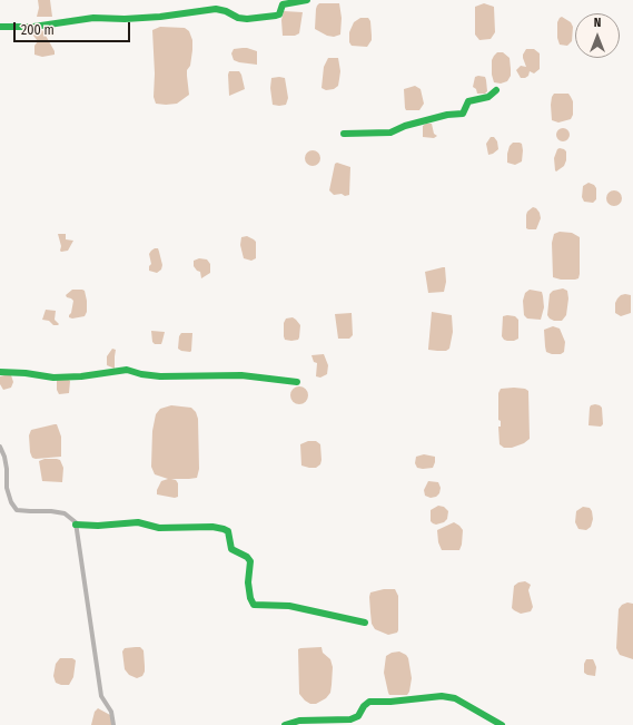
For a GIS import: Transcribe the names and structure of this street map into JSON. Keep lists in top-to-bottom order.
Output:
{
  "scale_bar": "200 m",
  "north": "top"
}
